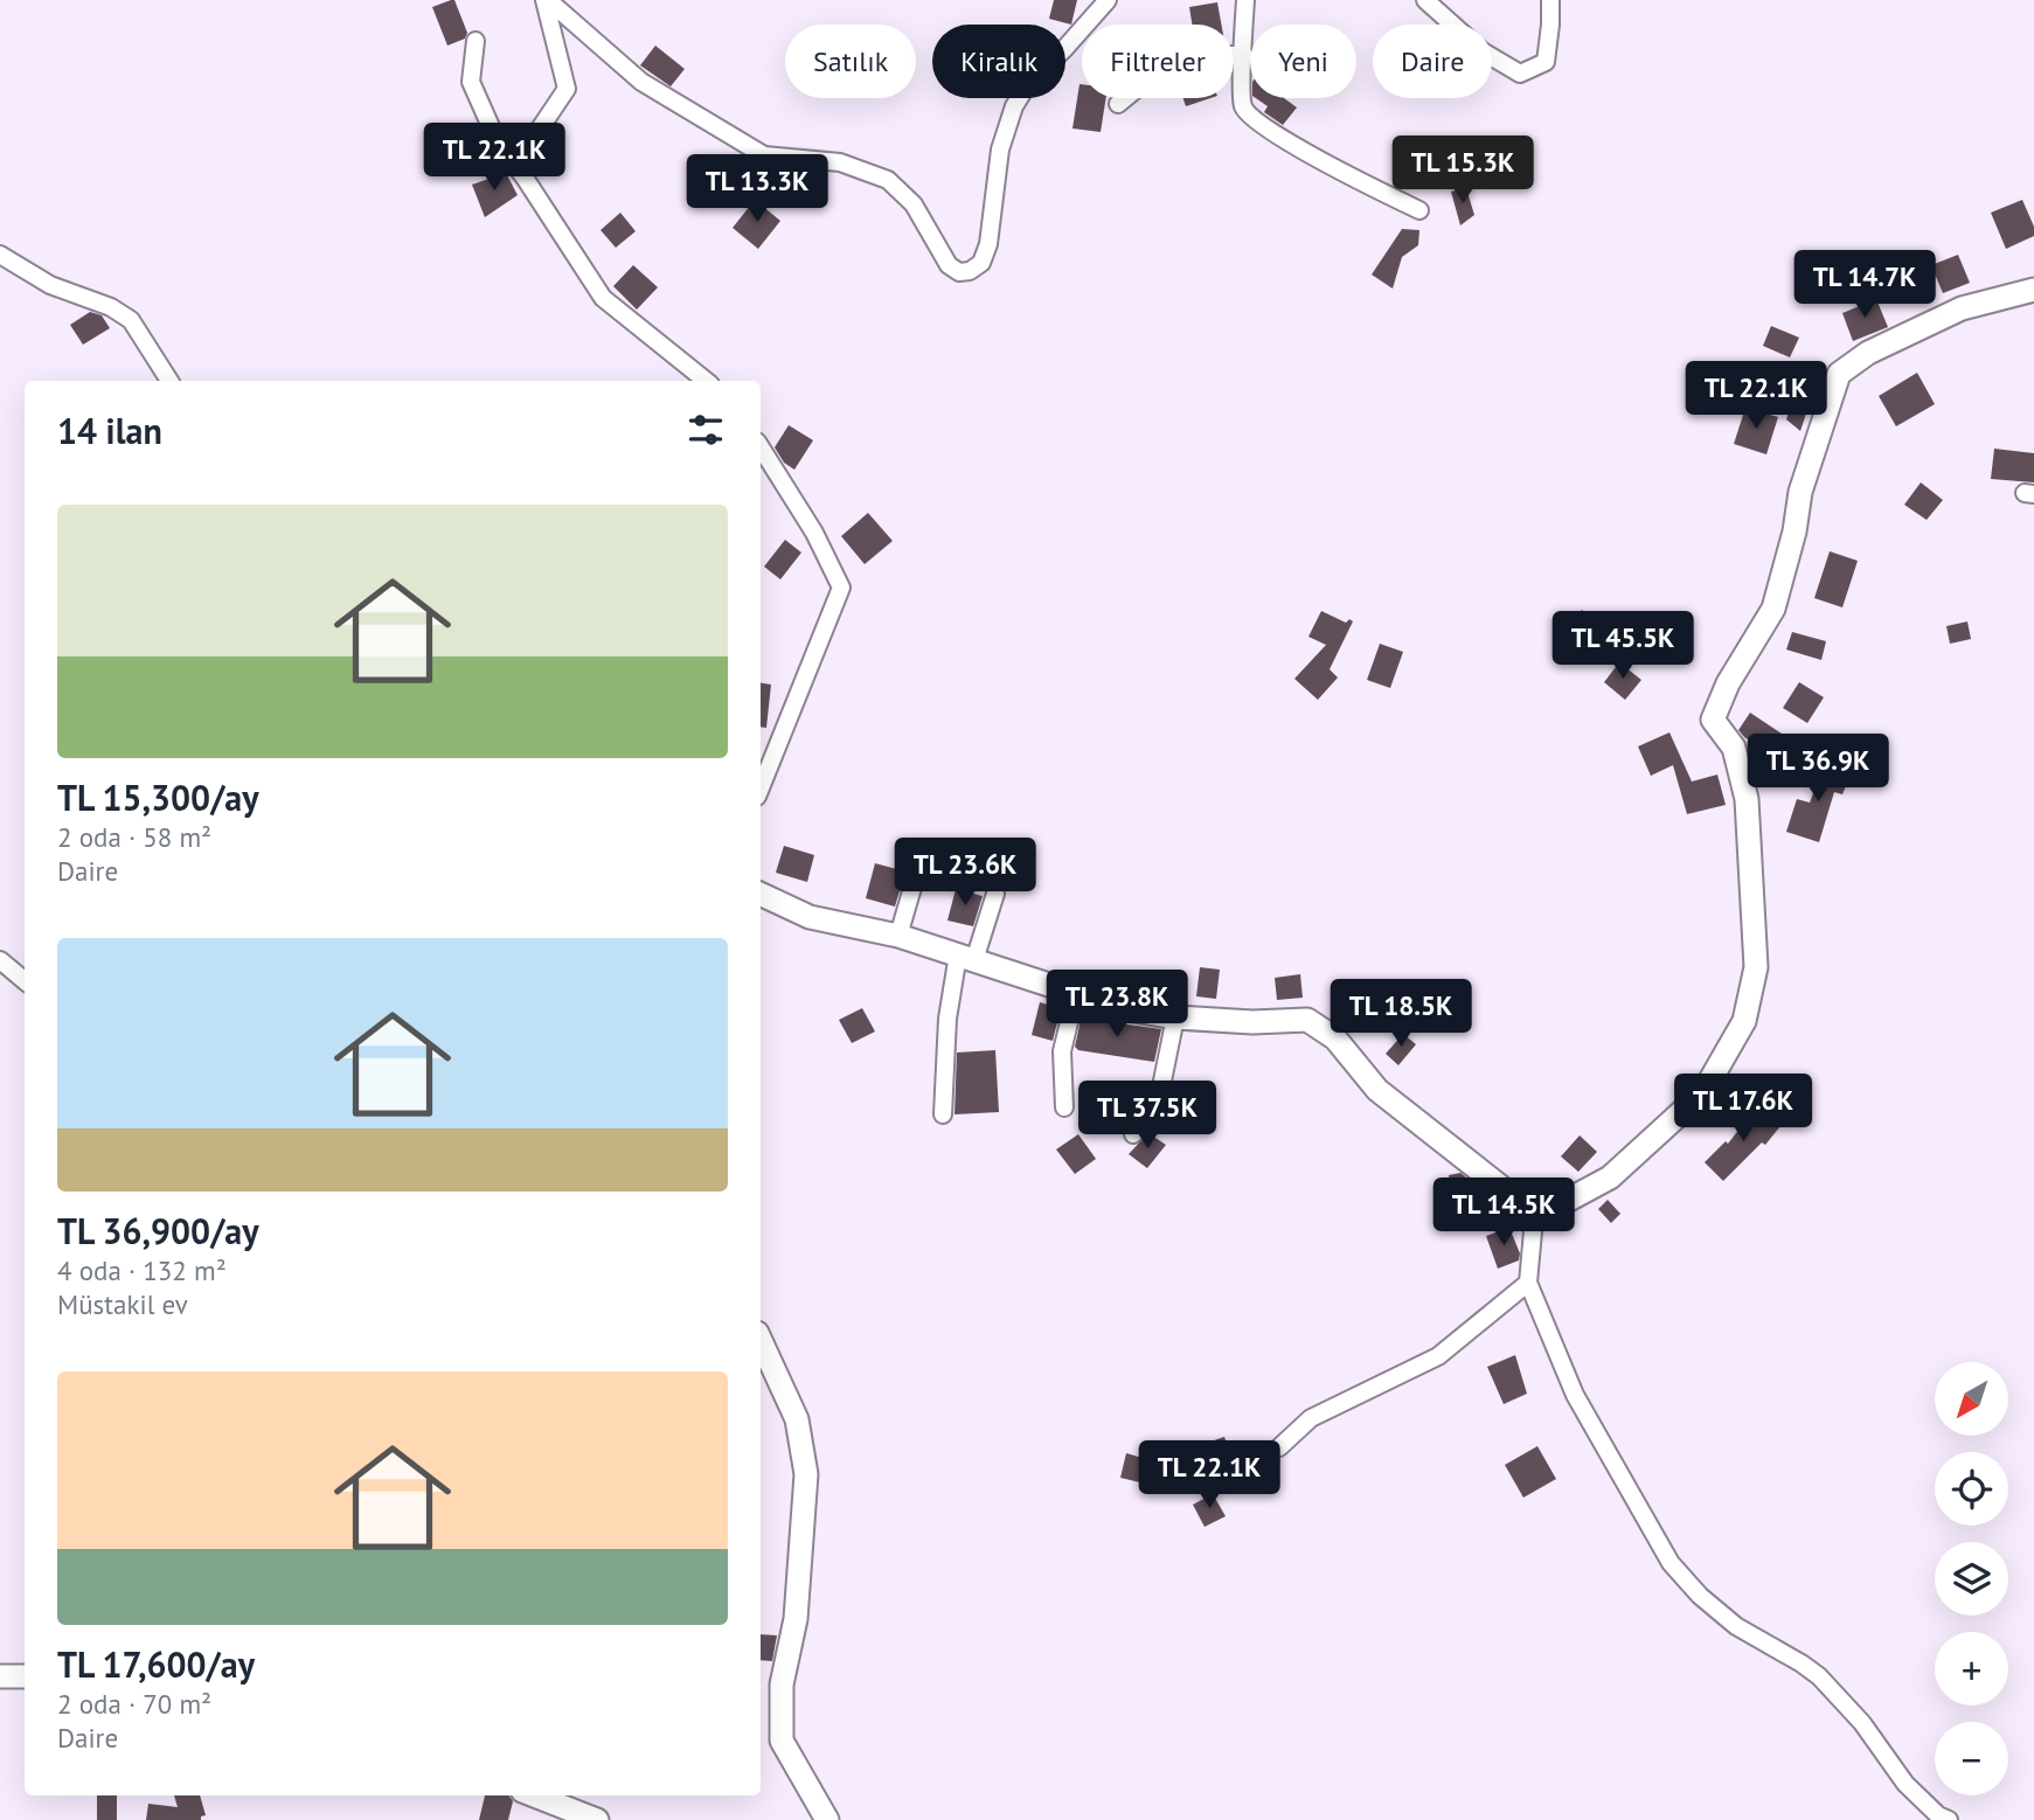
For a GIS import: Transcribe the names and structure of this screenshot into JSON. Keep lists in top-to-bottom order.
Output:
{
  "north": "bottom left",
  "page": {
    "chip": [
      "Satılık",
      "Kiralık",
      "Filtreler",
      "Yeni",
      "Daire"
    ],
    "price": [
      "TL 22.1K",
      "TL 15.3K",
      "TL 13.3K",
      "TL 14.7K",
      "TL 22.1K",
      "TL 45.5K",
      "TL 36.9K",
      "TL 23.6K",
      "TL 23.8K",
      "TL 18.5K",
      "TL 17.6K",
      "TL 37.5K",
      "TL 14.5K",
      "TL 22.1K"
    ],
    "heading": "14 ilan",
    "list": [
      {
        "name": "TL 15,300/ay",
        "note": "2 oda · 58 m² · Daire"
      },
      {
        "name": "TL 36,900/ay",
        "note": "4 oda · 132 m² · Müstakil ev"
      },
      {
        "name": "TL 17,600/ay",
        "note": "2 oda · 70 m² · Daire"
      }
    ],
    "map_buttons": ["+", "−"]
  }
}
